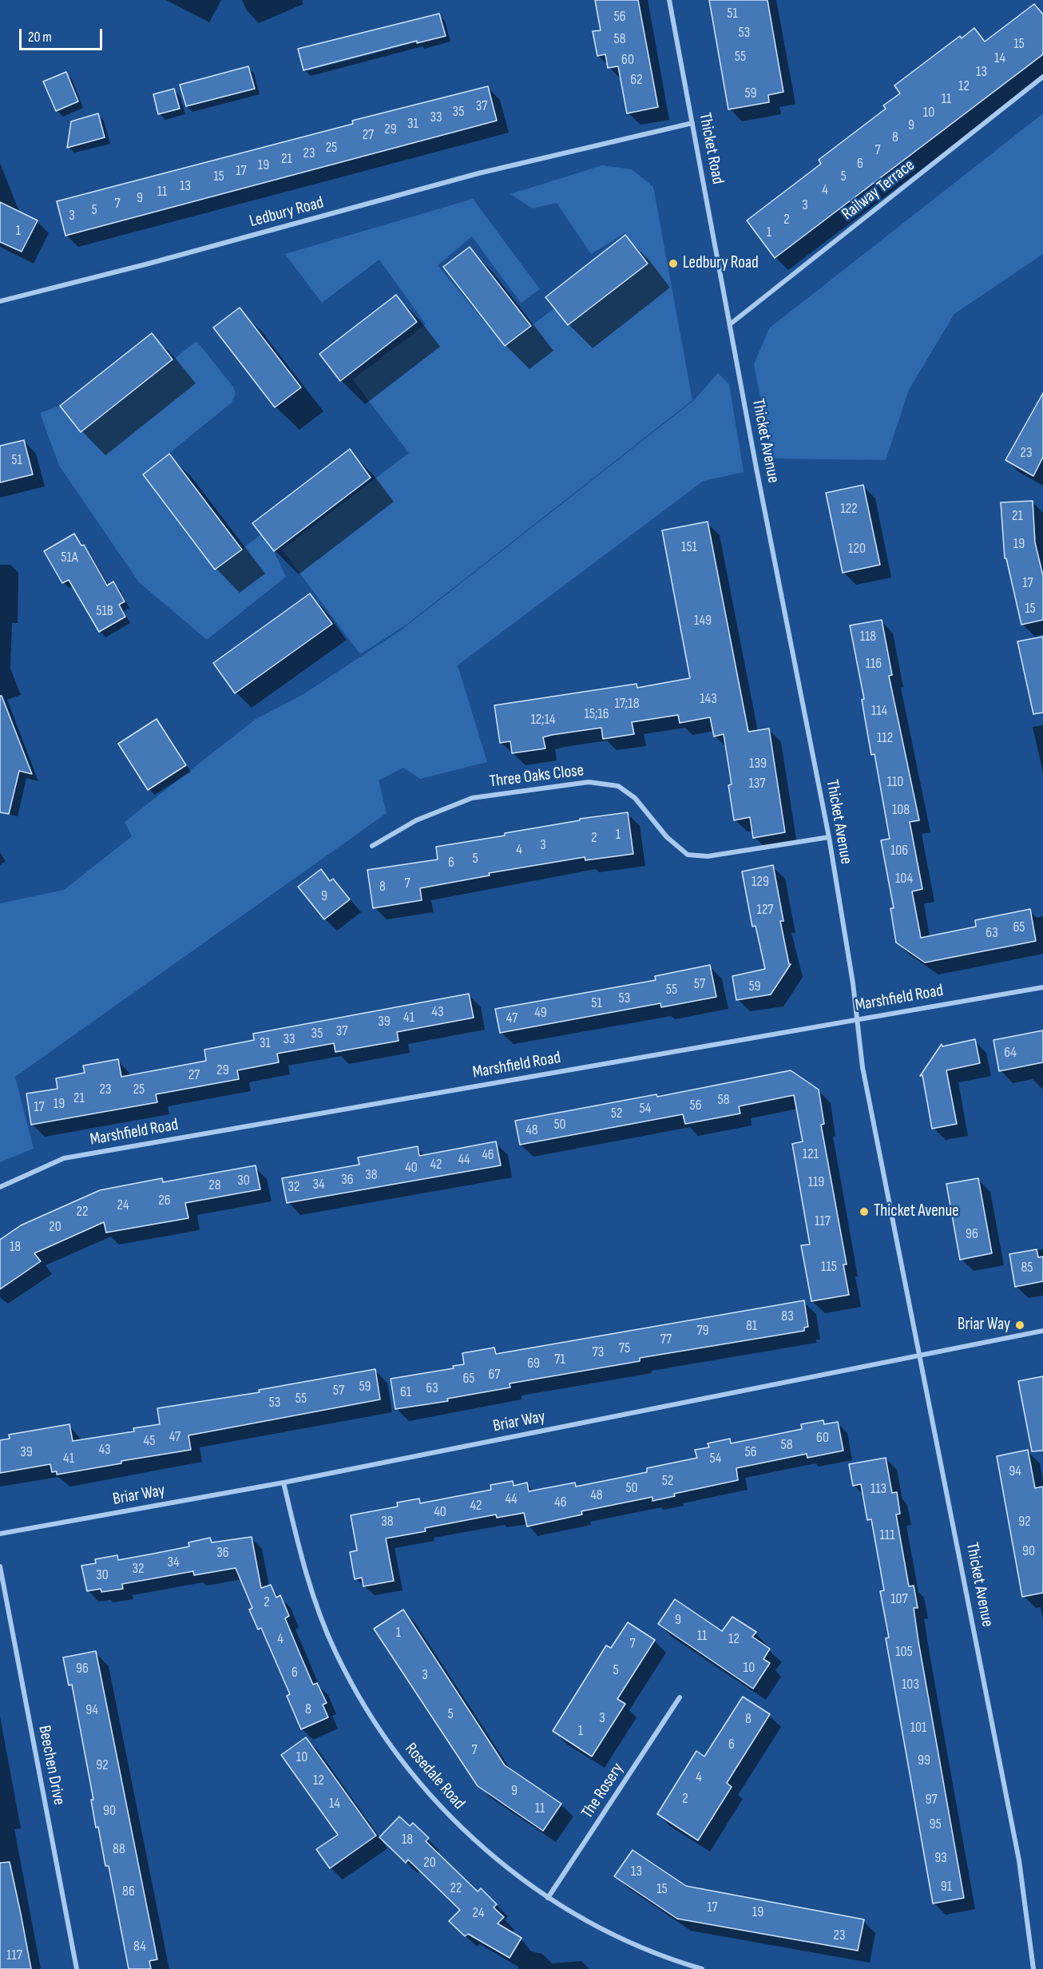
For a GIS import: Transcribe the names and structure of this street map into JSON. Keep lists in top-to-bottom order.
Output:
{
  "streets": {
    "street": [
      "Thicket Road",
      "Railway Terrace",
      "Ledbury Road",
      "Thicket Avenue",
      "Three Oaks Close",
      "Marshfield Road",
      "Briar Way",
      "Beechen Drive",
      "Rosedale Road",
      "The Rosery"
    ]
  },
  "crossings": [
    ["Thicket Road", "Ledbury Road"],
    ["Thicket Road", "Thicket Avenue"],
    ["Railway Terrace", "Thicket Avenue"],
    ["Thicket Avenue", "Three Oaks Close"],
    ["Thicket Avenue", "Marshfield Road"],
    ["Thicket Avenue", "Briar Way"],
    ["Briar Way", "Rosedale Road"],
    ["Rosedale Road", "The Rosery"]
  ],
  "places": ["Ledbury Road", "Thicket Avenue", "Briar Way"],
  "house_numbers": [
    "51",
    "56",
    "53",
    "58",
    "15",
    "55",
    "14",
    "60",
    "13",
    "62",
    "12",
    "59",
    "11",
    "37",
    "35",
    "10",
    "33",
    "31",
    "9",
    "29",
    "27",
    "8",
    "25",
    "7",
    "23",
    "21",
    "6",
    "19",
    "17",
    "15",
    "5",
    "13",
    "4",
    "11",
    "9",
    "7",
    "3",
    "5",
    "3",
    "2",
    "1",
    "1",
    "23",
    "51",
    "122",
    "21",
    "19",
    "151",
    "120",
    "51A",
    "17",
    "15",
    "51B",
    "149",
    "118",
    "116",
    "143",
    "17;18",
    "114",
    "15;16",
    "12;14",
    "112",
    "139",
    "110",
    "137",
    "108",
    "1",
    "2",
    "3",
    "4",
    "106",
    "5",
    "6",
    "104",
    "129",
    "7",
    "8",
    "9",
    "127",
    "65",
    "63",
    "57",
    "59",
    "55",
    "53",
    "51",
    "43",
    "49",
    "41",
    "47",
    "39",
    "37",
    "35",
    "33",
    "31",
    "64",
    "29",
    "27",
    "23",
    "25",
    "21",
    "58",
    "19",
    "56",
    "17",
    "54",
    "52",
    "50",
    "48",
    "121",
    "46",
    "44",
    "42",
    "40",
    "38",
    "36",
    "30",
    "119",
    "34",
    "28",
    "32",
    "26",
    "24",
    "22",
    "117",
    "20",
    "96",
    "18",
    "115",
    "85",
    "83",
    "81",
    "79",
    "77",
    "75",
    "73",
    "71",
    "69",
    "67",
    "65",
    "59",
    "63",
    "57",
    "61",
    "55",
    "53",
    "47",
    "60",
    "45",
    "58",
    "43",
    "39",
    "56",
    "41",
    "54",
    "94",
    "52",
    "50",
    "113",
    "48",
    "44",
    "46",
    "42",
    "40",
    "38",
    "92",
    "111",
    "90",
    "36",
    "34",
    "32",
    "30",
    "107",
    "2",
    "9",
    "1",
    "11",
    "4",
    "12",
    "7",
    "105",
    "10",
    "96",
    "5",
    "6",
    "3",
    "103",
    "8",
    "94",
    "5",
    "3",
    "8",
    "101",
    "1",
    "6",
    "7",
    "10",
    "99",
    "92",
    "4",
    "12",
    "9",
    "2",
    "97",
    "14",
    "11",
    "90",
    "95",
    "18",
    "88",
    "93",
    "20",
    "13",
    "91",
    "22",
    "15",
    "86",
    "17",
    "19",
    "24",
    "23",
    "84",
    "117"
  ],
  "scale_bar": "20 m"
}
